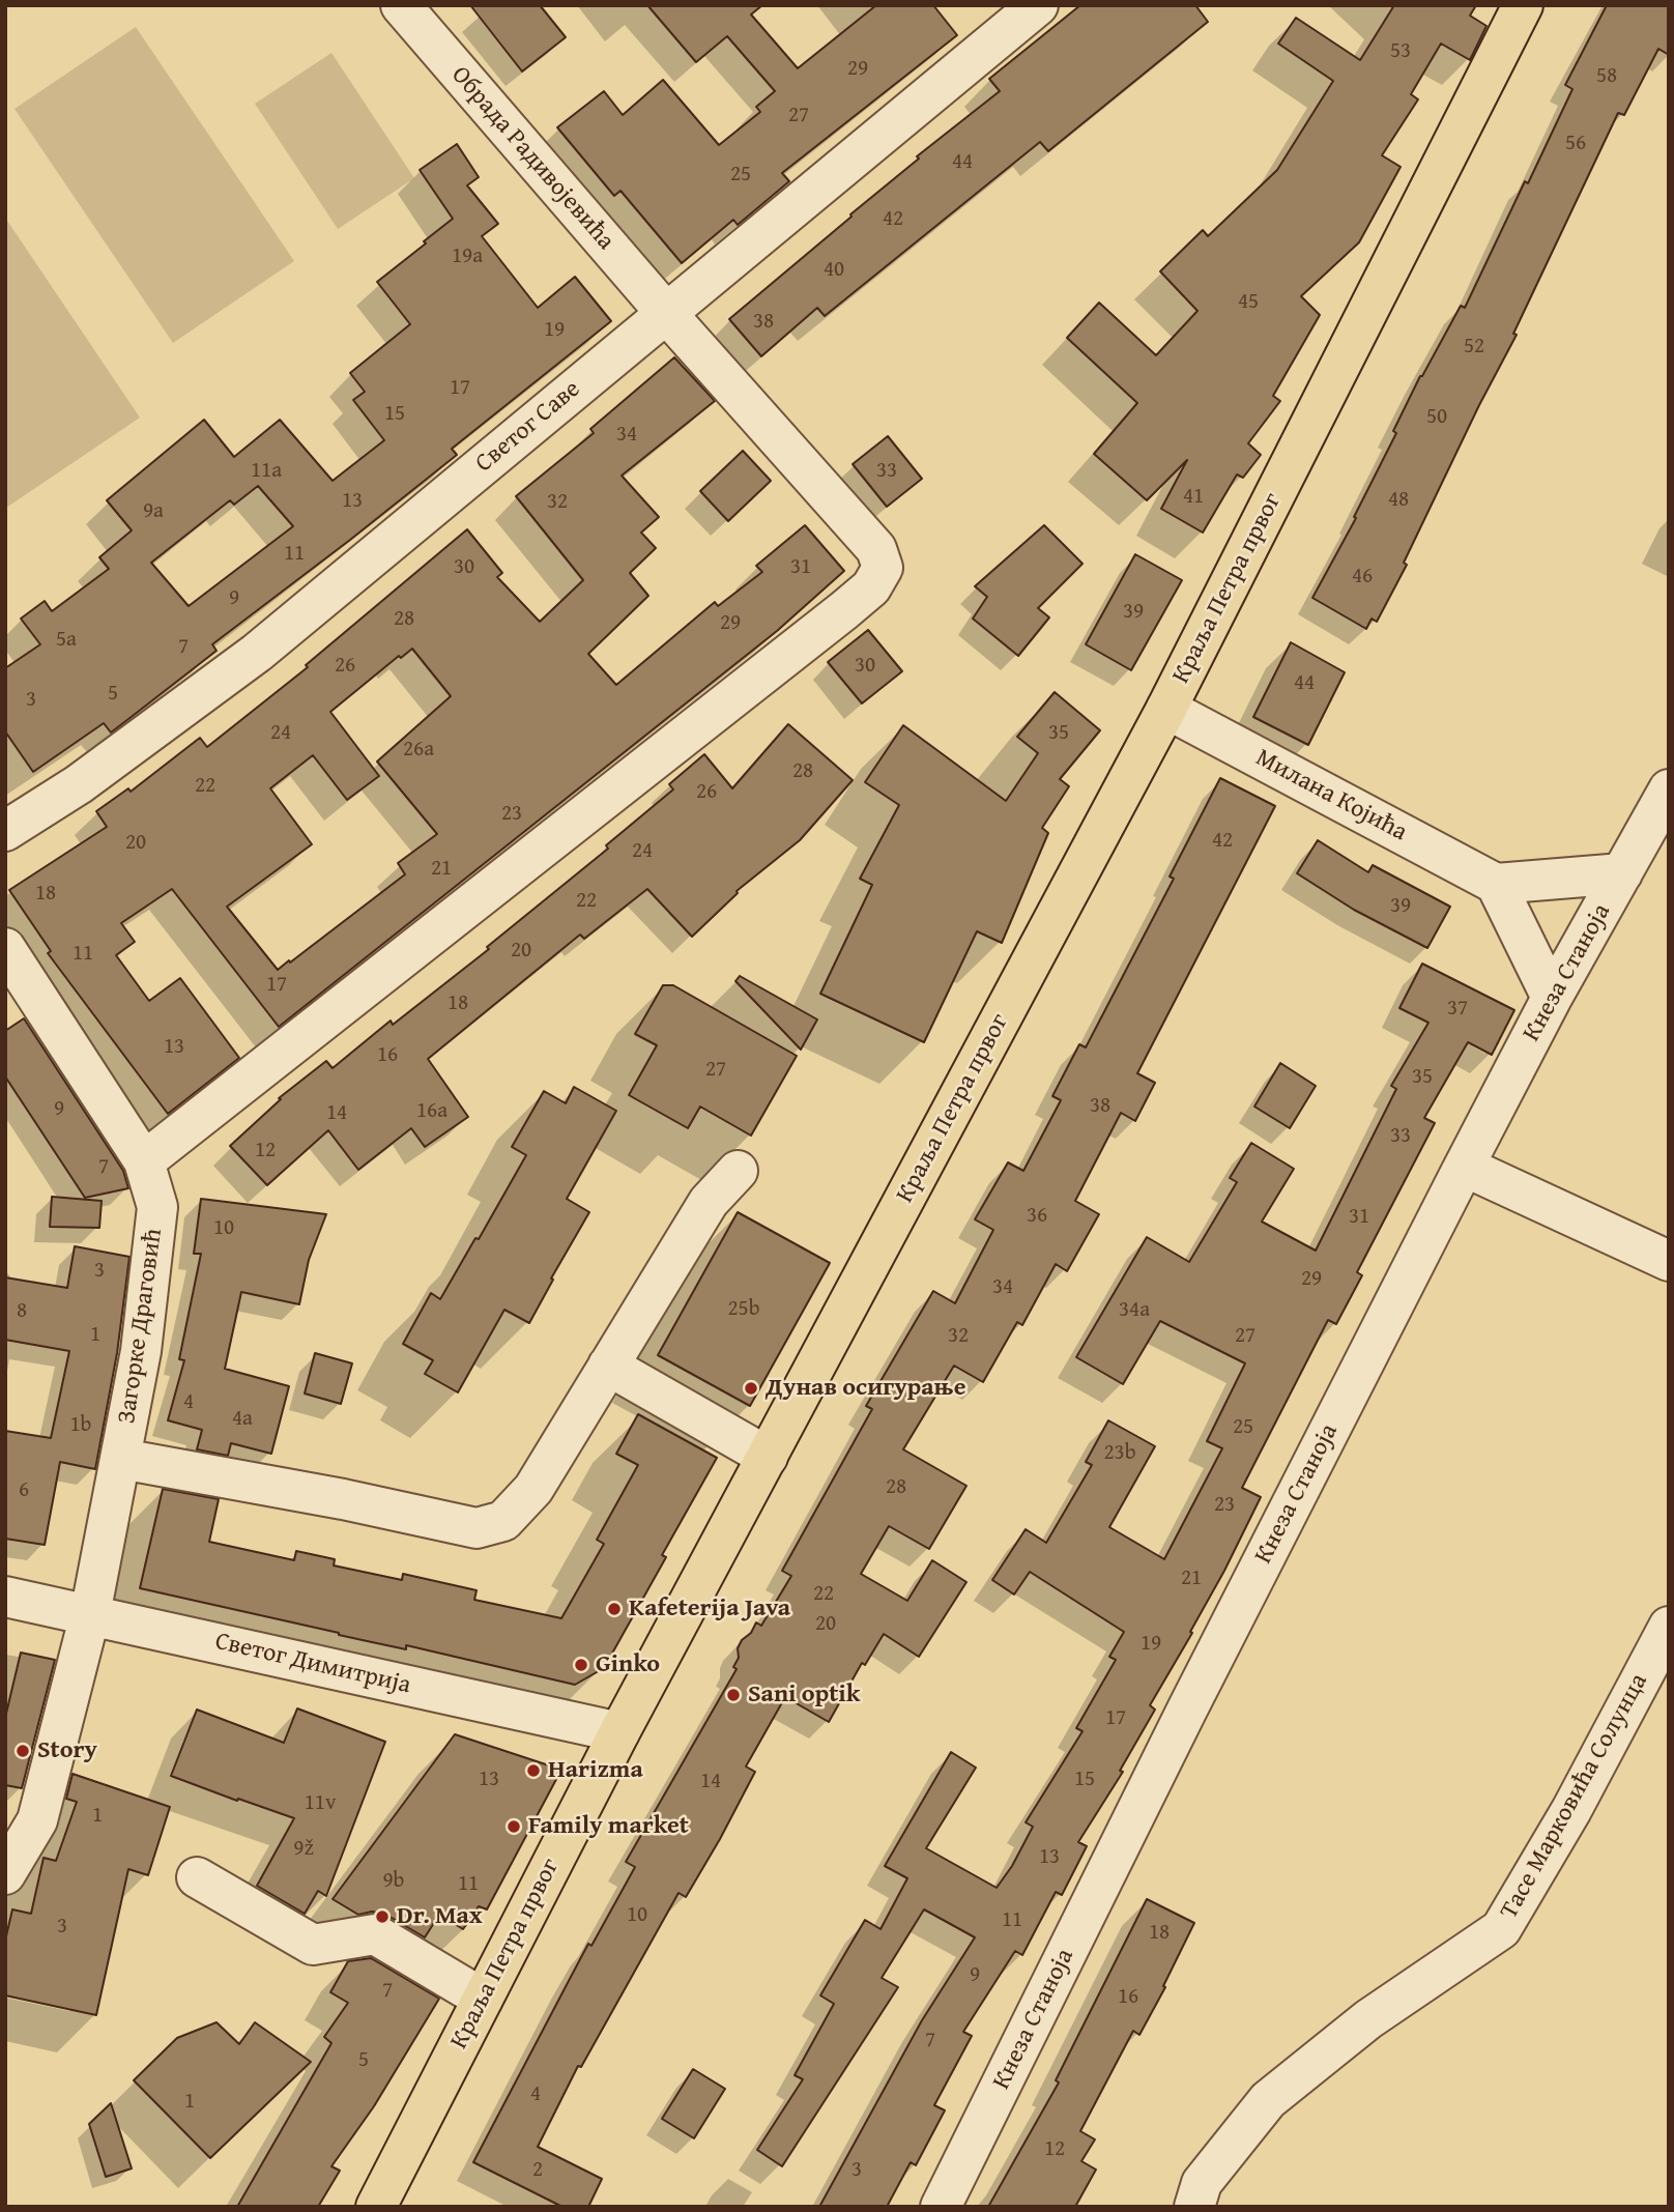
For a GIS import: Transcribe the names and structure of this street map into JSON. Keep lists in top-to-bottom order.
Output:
{
  "streets": {
    "main road": ["Краља Петра првог"],
    "street": [
      "Обрада Радивојевића",
      "Светог Саве",
      "Милана Којића",
      "Кнеза Станоја",
      "Загорке Драговић",
      "Светог Димитрија",
      "Тасе Марковића Солунца"
    ]
  },
  "crossings": [
    ["Обрада Радивојевића", "Светог Саве"],
    ["Обрада Радивојевића", "Загорке Драговић"],
    ["Краља Петра првог", "Милана Којића"],
    ["Краља Петра првог", "Светог Димитрија"],
    ["Загорке Драговић", "Светог Димитрија"]
  ],
  "places": [
    "Дунав осигурање",
    "Kafeterija Java",
    "Ginko",
    "Sani optik",
    "Story",
    "Harizma",
    "Family market",
    "Dr. Max"
  ],
  "house_numbers": [
    "53",
    "29",
    "58",
    "27",
    "56",
    "44",
    "25",
    "42",
    "19a",
    "40",
    "45",
    "38",
    "19",
    "52",
    "17",
    "15",
    "50",
    "34",
    "11a",
    "33",
    "41",
    "48",
    "13",
    "32",
    "9a",
    "11",
    "30",
    "31",
    "46",
    "9",
    "39",
    "28",
    "29",
    "5a",
    "7",
    "26",
    "30",
    "44",
    "5",
    "3",
    "24",
    "35",
    "26a",
    "28",
    "22",
    "26",
    "23",
    "42",
    "20",
    "24",
    "21",
    "18",
    "22",
    "39",
    "20",
    "11",
    "17",
    "18",
    "37",
    "13",
    "16",
    "27",
    "35",
    "38",
    "9",
    "16a",
    "14",
    "33",
    "12",
    "7",
    "36",
    "31",
    "10",
    "3",
    "29",
    "34",
    "25b",
    "34a",
    "8",
    "1",
    "32",
    "27",
    "4",
    "4a",
    "1b",
    "25",
    "23b",
    "28",
    "6",
    "23",
    "21",
    "22",
    "20",
    "19",
    "17",
    "13",
    "15",
    "14",
    "11v",
    "1",
    "9ž",
    "13",
    "9b",
    "11",
    "10",
    "11",
    "3",
    "18",
    "9",
    "7",
    "16",
    "7",
    "5",
    "4",
    "1",
    "12",
    "2",
    "3"
  ]
}
